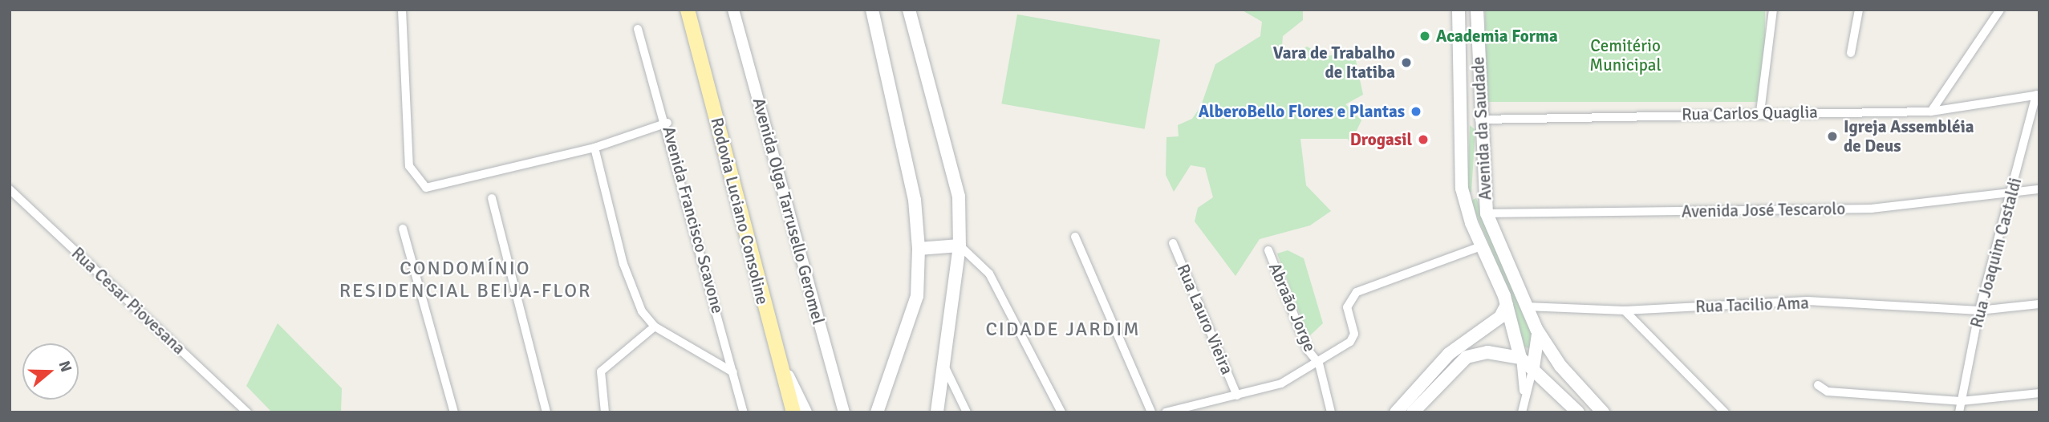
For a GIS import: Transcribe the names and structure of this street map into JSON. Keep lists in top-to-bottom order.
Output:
{
  "streets": {
    "main road": ["Avenida da Saudade", "Rodovia Luciano Consoline"],
    "street": [
      "Rua Carlos Quaglia",
      "Avenida José Tescarolo",
      "Avenida Olga Tarrusello Geromel",
      "Avenida Francisco Scavone",
      "Rua Joaquim Castaldi",
      "Rua Cesar Piovesana",
      "Rua Tacilio Ama",
      "Abraão Jorge",
      "Rua Lauro Vieira"
    ]
  },
  "crossings": [
    ["Rua Carlos Quaglia", "Avenida da Saudade"],
    ["Rua Carlos Quaglia", "Rua Joaquim Castaldi"],
    ["Avenida da Saudade", "Avenida José Tescarolo"],
    ["Avenida da Saudade", "Rua Tacilio Ama"],
    ["Avenida José Tescarolo", "Rua Joaquim Castaldi"],
    ["Rua Joaquim Castaldi", "Rua Tacilio Ama"]
  ],
  "districts": ["CONDOMÍNIO RESIDENCIAL BEIJA-FLOR", "CIDADE JARDIM"],
  "parks": ["Cemitério Municipal"],
  "places": [
    "Academia Forma",
    "Vara de Trabalho de Itatiba",
    "AlberoBello Flores e Plantas",
    "Igreja Assembléia de Deus",
    "Drogasil"
  ],
  "north": "right"
}
